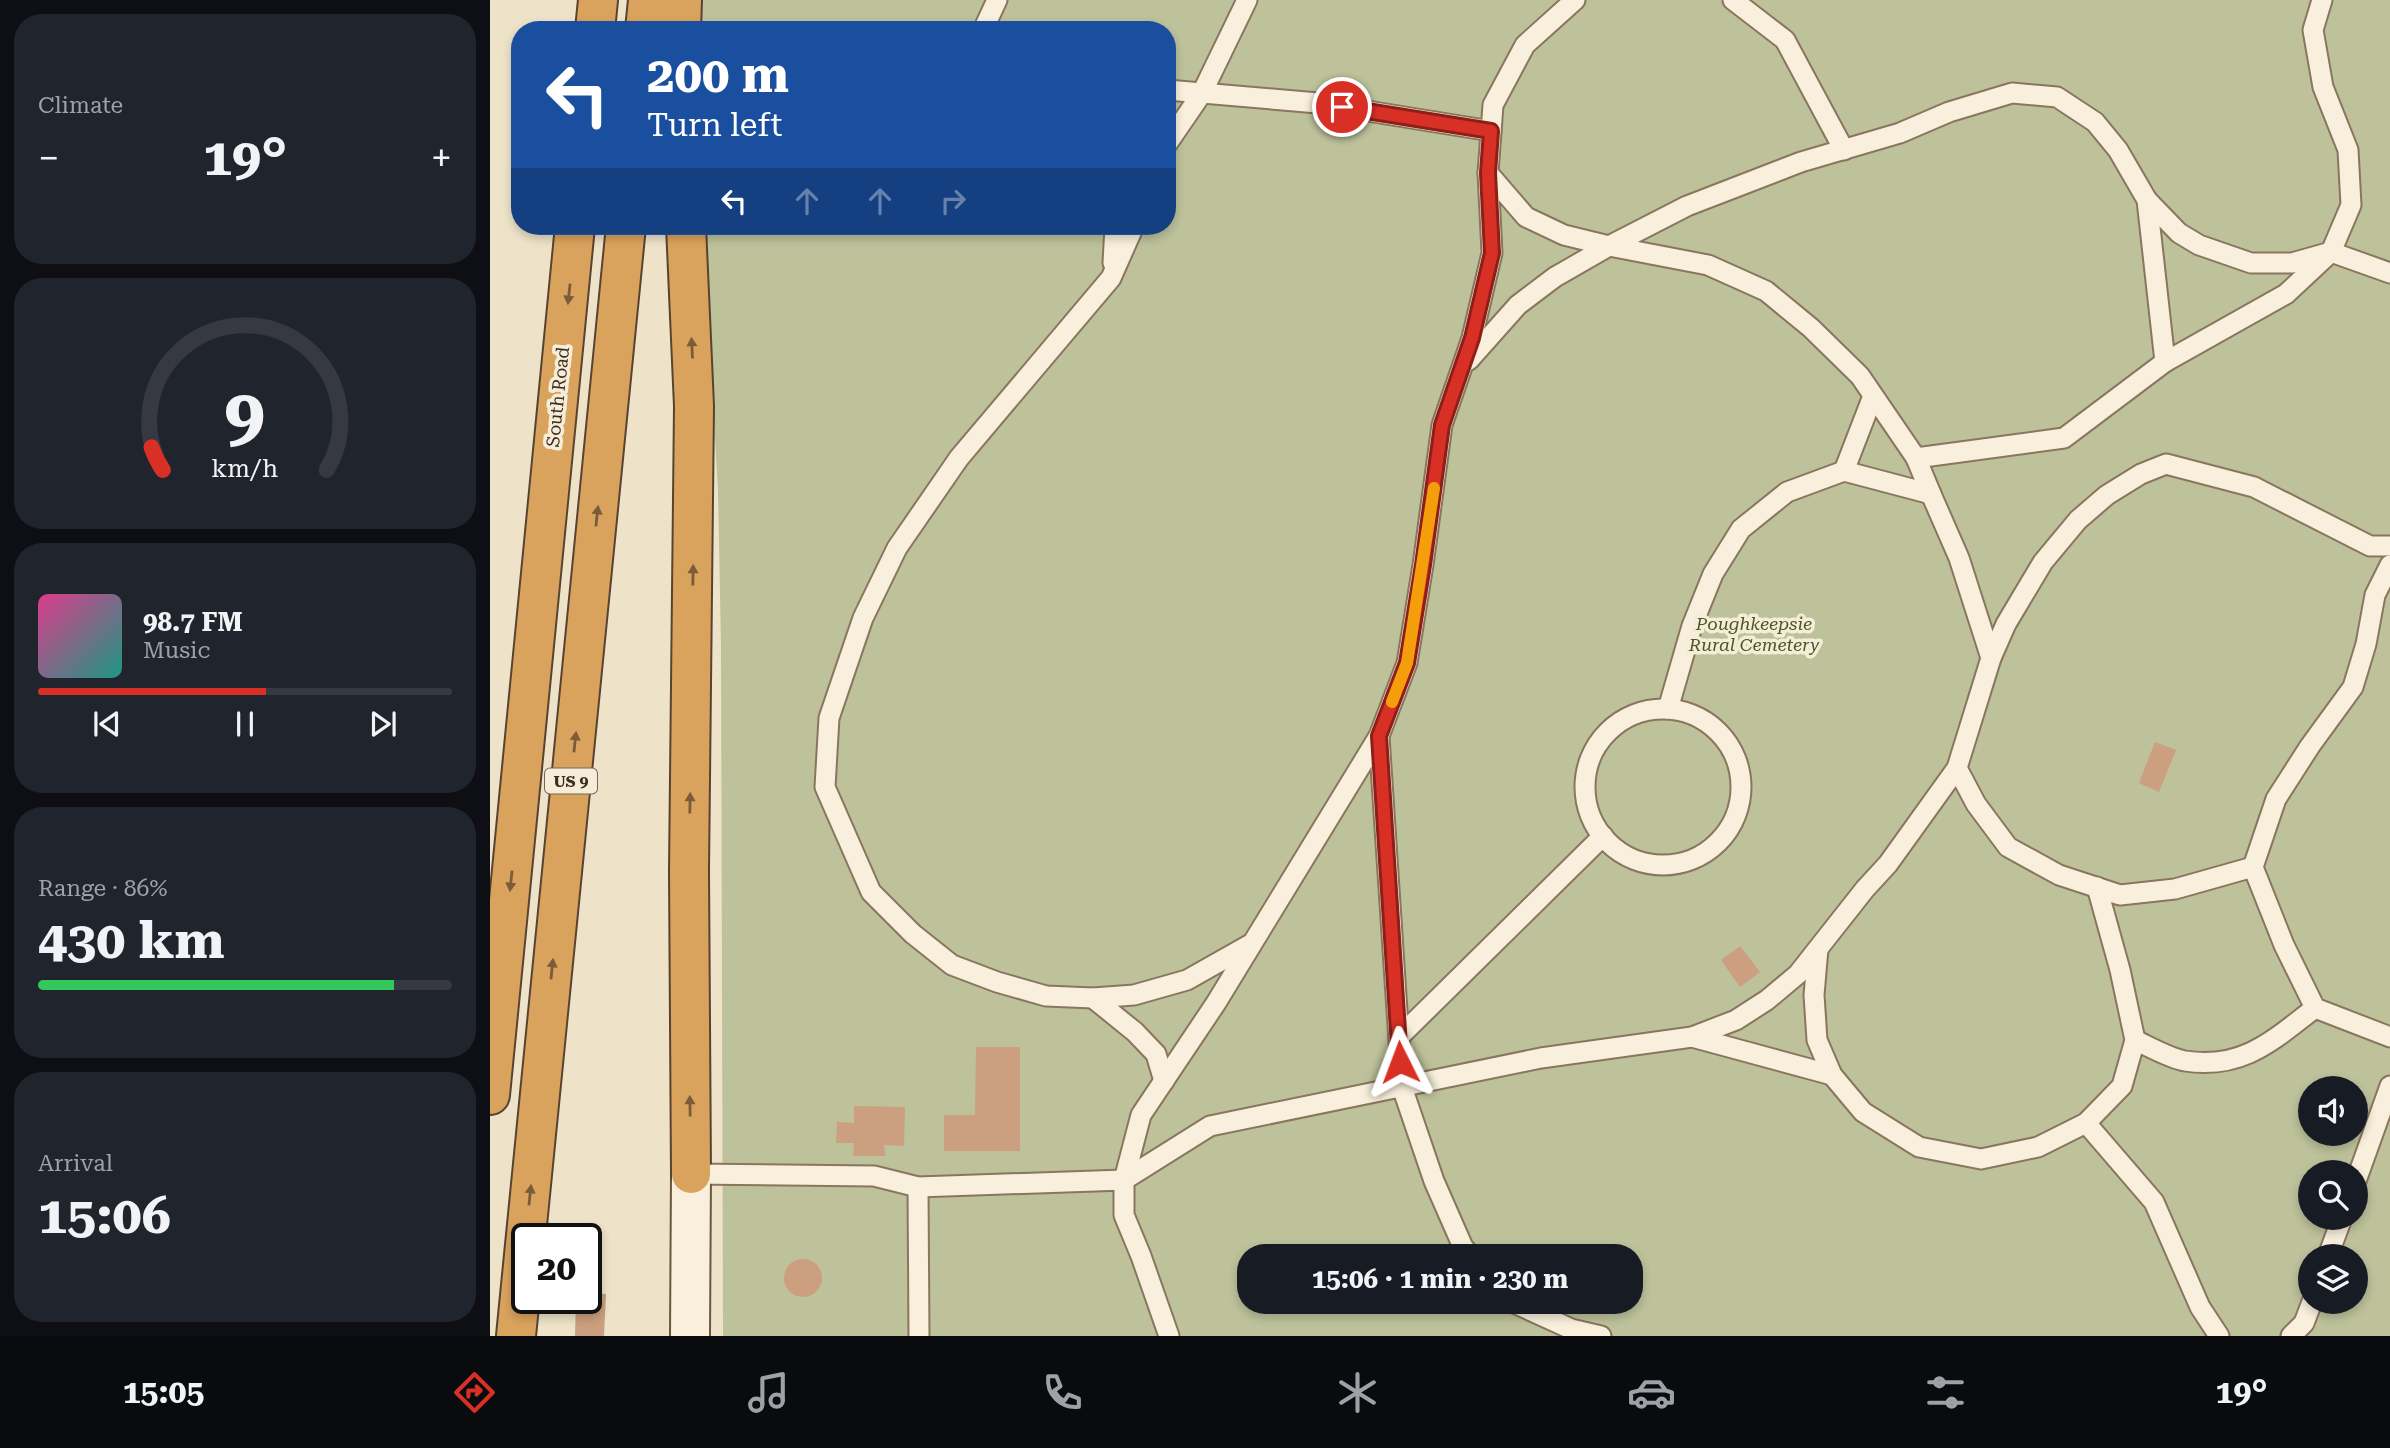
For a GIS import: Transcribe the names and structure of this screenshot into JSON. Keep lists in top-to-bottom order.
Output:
{
  "streets": {
    "highway": ["South Road", "US 9"]
  },
  "crossings": [
    ["South Road", "US 9"]
  ],
  "parks": ["Poughkeepsie Rural Cemetery"],
  "page": {
    "tile": [
      "Climate",
      ["Range · 86%", "430 km"],
      ["Arrival", "15:06"]
    ],
    "turn": ["200 m", "Turn left"],
    "heat": ["−", "19°", "+"],
    "song": ["98.7 FM", "Music"],
    "limit": "20",
    "trip": "15:06 · 1 min · 230 m",
    "tabs": ["15:05", "19°"],
    "gauge": ["9", "km/h"]
  }
}
